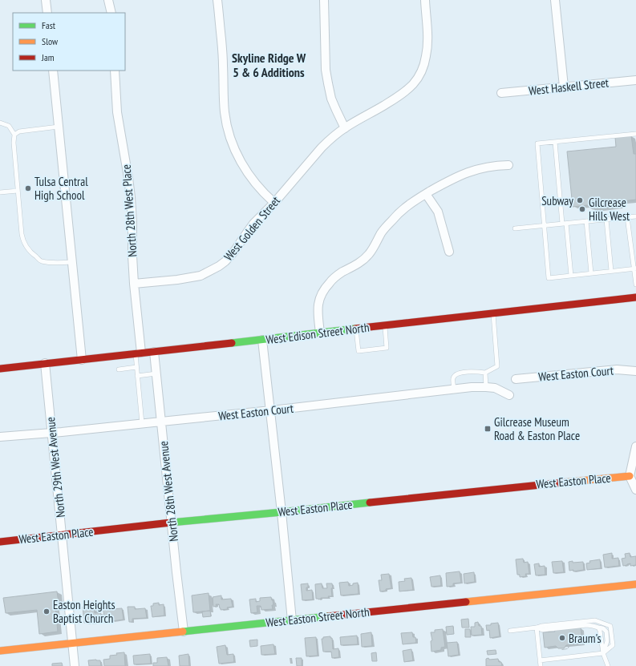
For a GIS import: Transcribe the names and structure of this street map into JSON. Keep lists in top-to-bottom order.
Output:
{
  "streets": {
    "street": [
      "West Haskell Street",
      "North 28th West Place",
      "West Golden Street",
      "West Edison Street North",
      "West Easton Court",
      "North 29th West Avenue",
      "West Easton Place",
      "North 28th West Avenue",
      "West Easton Street North"
    ]
  },
  "crossings": [
    ["North 28th West Place", "West Golden Street"],
    ["North 28th West Place", "West Edison Street North"],
    ["West Edison Street North", "North 29th West Avenue"],
    ["West Edison Street North", "North 28th West Avenue"],
    ["West Easton Court", "North 29th West Avenue"],
    ["West Easton Court", "North 28th West Avenue"],
    ["North 29th West Avenue", "West Easton Place"],
    ["North 29th West Avenue", "West Easton Street North"],
    ["West Easton Place", "North 28th West Avenue"],
    ["North 28th West Avenue", "West Easton Street North"]
  ],
  "districts": ["Skyline Ridge W 5 & 6 Additions"],
  "places": {
    "other": [
      "Tulsa Central High School",
      "Subway",
      "Gilcrease Hills West",
      "Easton Heights Baptist Church",
      "Braum's"
    ],
    "transit": ["Gilcrease Museum Road & Easton Place"]
  },
  "legend": ["Fast", "Slow", "Jam"]
}
